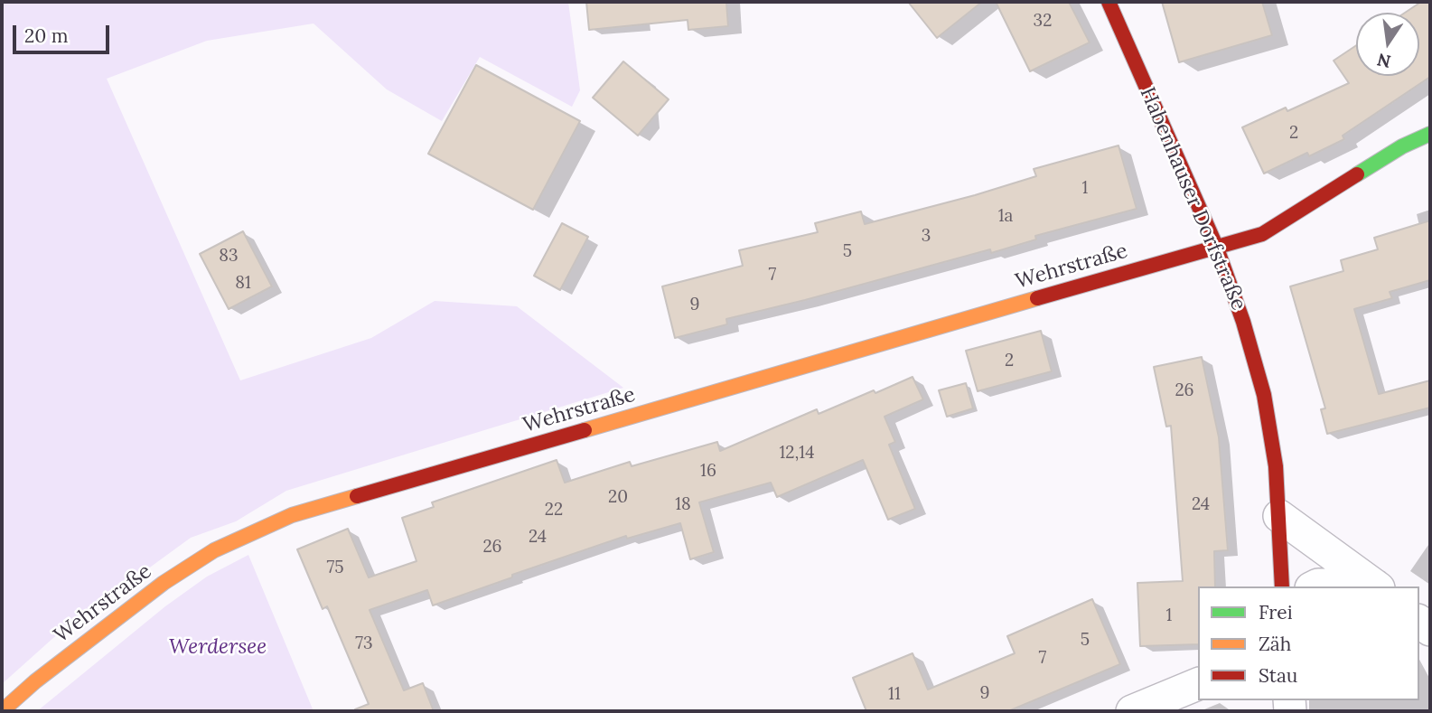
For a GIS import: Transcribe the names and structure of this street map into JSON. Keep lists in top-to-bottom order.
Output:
{
  "streets": {
    "street": ["Habenhauser Dorfstraße", "Wehrstraße"]
  },
  "crossings": [
    ["Habenhauser Dorfstraße", "Wehrstraße"]
  ],
  "parks": ["Werdersee"],
  "house_numbers": [
    "32",
    "2",
    "1",
    "1a",
    "3",
    "5",
    "83",
    "7",
    "81",
    "9",
    "2",
    "26",
    "12,14",
    "16",
    "20",
    "18",
    "24",
    "22",
    "24",
    "26",
    "75",
    "1",
    "5",
    "73",
    "7",
    "9",
    "11"
  ],
  "legend": ["Frei", "Zäh", "Stau"],
  "scale_bar": "20 m",
  "north": "bottom"
}
